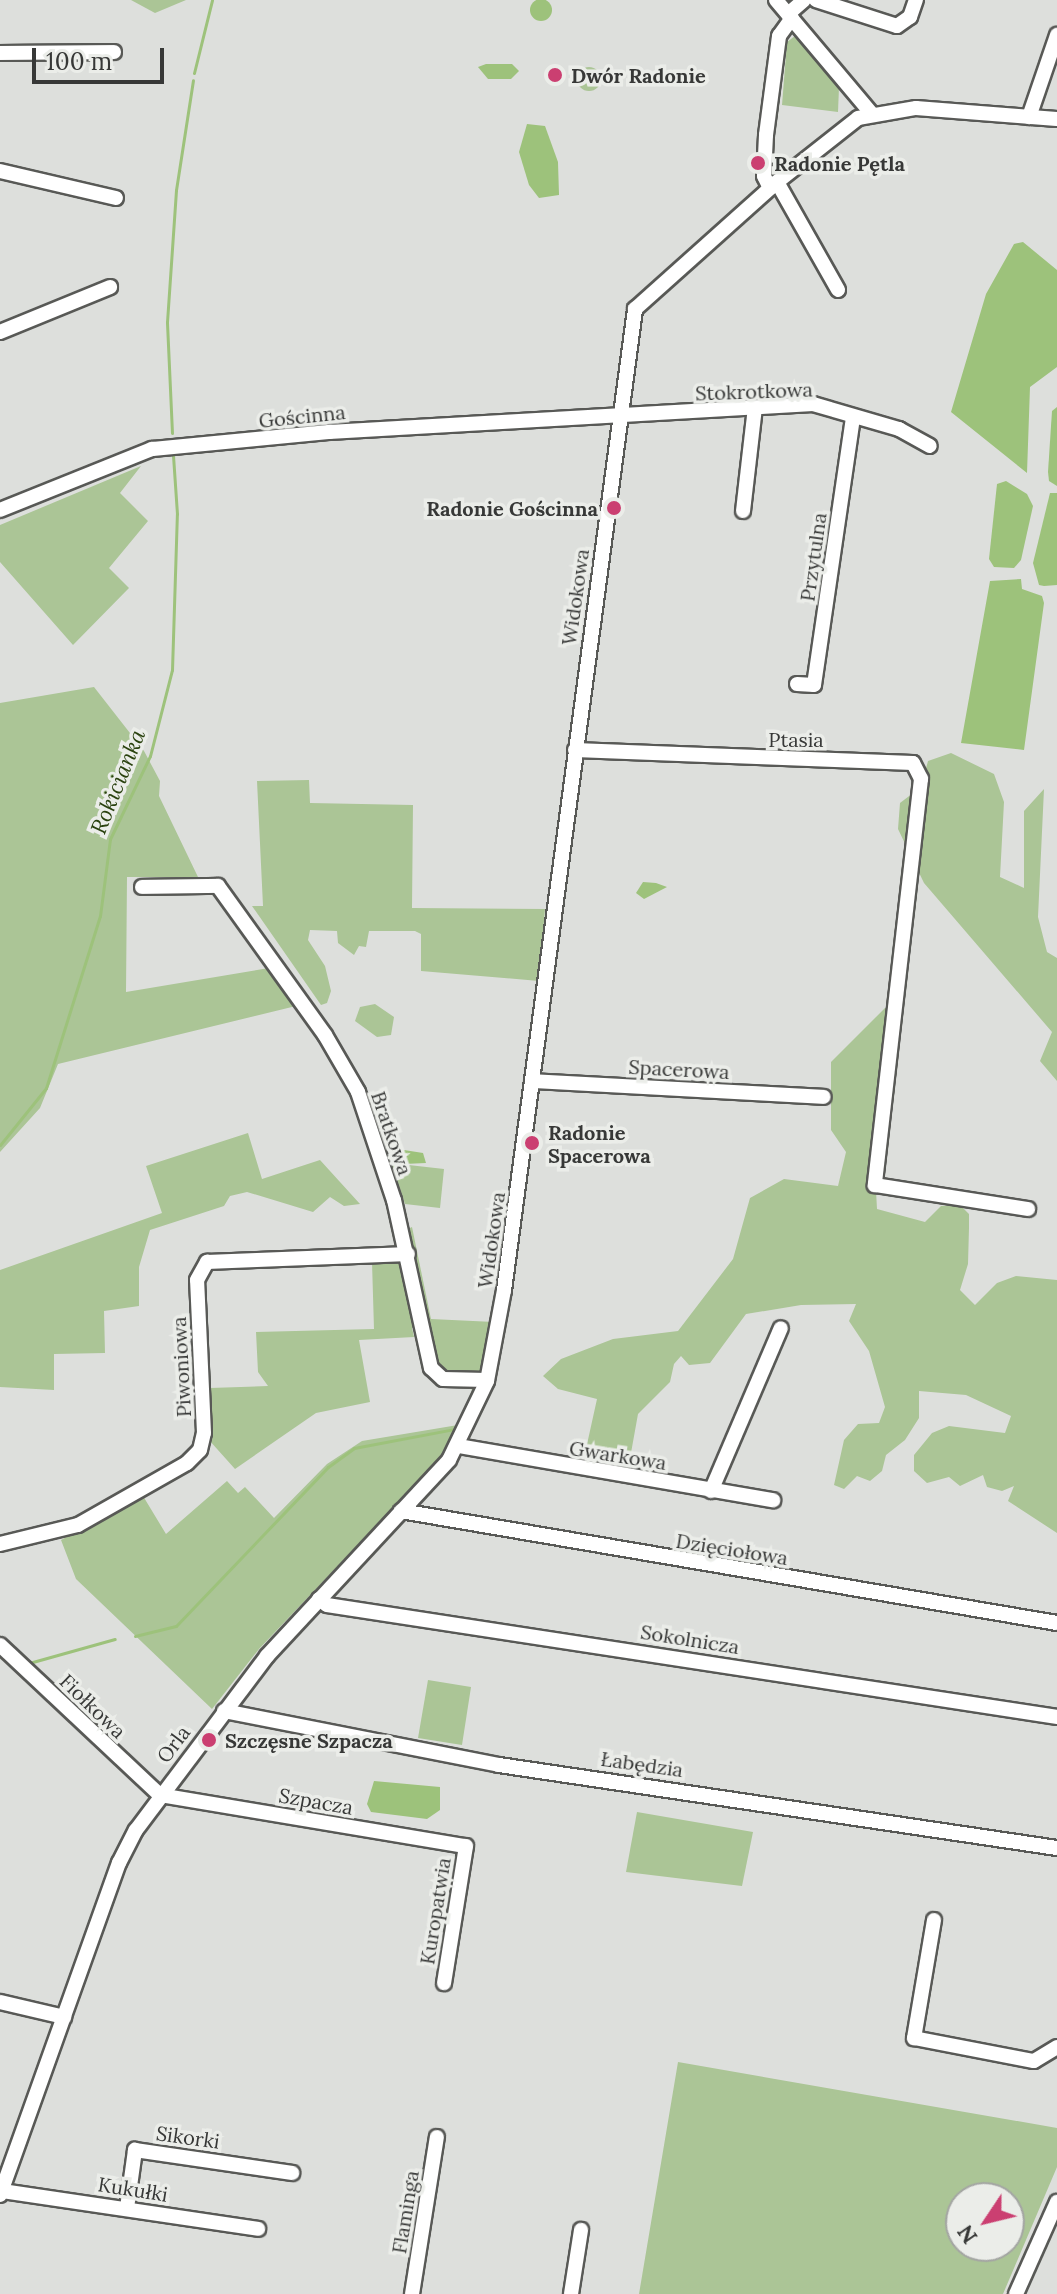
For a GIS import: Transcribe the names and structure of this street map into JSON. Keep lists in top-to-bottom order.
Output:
{
  "streets": {
    "street": [
      "Stokrotkowa",
      "Gościnna",
      "Przytulna",
      "Widokowa",
      "Ptasia",
      "Spacerowa",
      "Bratkowa",
      "Piwoniowa",
      "Gwarkowa",
      "Dzięciołowa",
      "Sokolnicza",
      "Fiołkowa",
      "Orla",
      "Łabędzia",
      "Szpacza",
      "Kuropatwia",
      "Sikorki",
      "Kukułki",
      "Flaminga"
    ]
  },
  "crossings": [
    ["Stokrotkowa", "Gościnna"],
    ["Stokrotkowa", "Przytulna"],
    ["Stokrotkowa", "Widokowa"],
    ["Gościnna", "Widokowa"],
    ["Widokowa", "Ptasia"],
    ["Widokowa", "Spacerowa"],
    ["Widokowa", "Bratkowa"],
    ["Widokowa", "Orla"],
    ["Bratkowa", "Piwoniowa"],
    ["Bratkowa", "Orla"],
    ["Gwarkowa", "Orla"],
    ["Dzięciołowa", "Orla"],
    ["Sokolnicza", "Orla"],
    ["Fiołkowa", "Orla"],
    ["Fiołkowa", "Szpacza"],
    ["Orla", "Łabędzia"],
    ["Orla", "Szpacza"],
    ["Orla", "Kukułki"],
    ["Szpacza", "Kuropatwia"],
    ["Sikorki", "Kukułki"]
  ],
  "water": ["Rokicianka"],
  "places": [
    "Dwór Radonie",
    "Radonie Pętla",
    "Radonie Gościnna",
    "Radonie Spacerowa",
    "Szczęsne Szpacza"
  ],
  "scale_bar": "100 m",
  "north": "bottom left"
}
